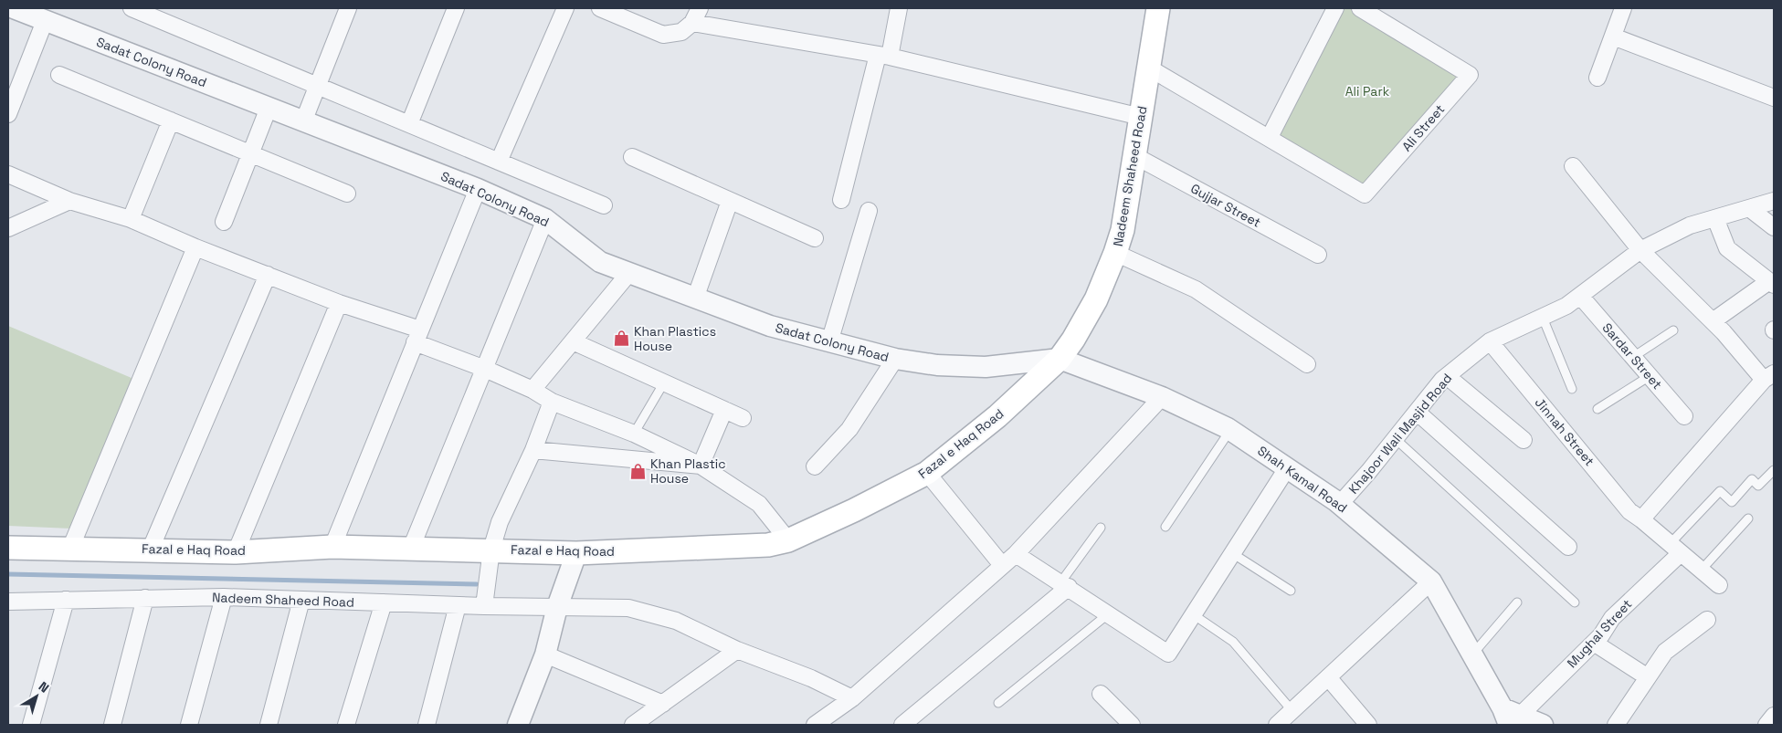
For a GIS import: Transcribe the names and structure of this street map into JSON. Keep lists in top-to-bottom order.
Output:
{
  "streets": {
    "main road": ["Nadeem Shaheed Road", "Fazal e Haq Road"],
    "street": [
      "Sadat Colony Road",
      "Ali Street",
      "Gujjar Street",
      "Sardar Street",
      "Jinnah Street",
      "Khajoor Wali Masjid Road",
      "Shah Kamal Road",
      "Mughal Street"
    ]
  },
  "crossings": [
    ["Sadat Colony Road", "Nadeem Shaheed Road"],
    ["Sadat Colony Road", "Fazal e Haq Road"],
    ["Sadat Colony Road", "Shah Kamal Road"],
    ["Ali Street", "Nadeem Shaheed Road"],
    ["Nadeem Shaheed Road", "Gujjar Street"],
    ["Nadeem Shaheed Road", "Fazal e Haq Road"],
    ["Nadeem Shaheed Road", "Shah Kamal Road"],
    ["Sardar Street", "Khajoor Wali Masjid Road"],
    ["Jinnah Street", "Khajoor Wali Masjid Road"],
    ["Jinnah Street", "Mughal Street"],
    ["Khajoor Wali Masjid Road", "Shah Kamal Road"],
    ["Fazal e Haq Road", "Shah Kamal Road"],
    ["Shah Kamal Road", "Mughal Street"]
  ],
  "parks": ["Ali Park"],
  "places": {
    "shop": ["Khan Plastics House", "Khan Plastic House"]
  },
  "north": "top right"
}
